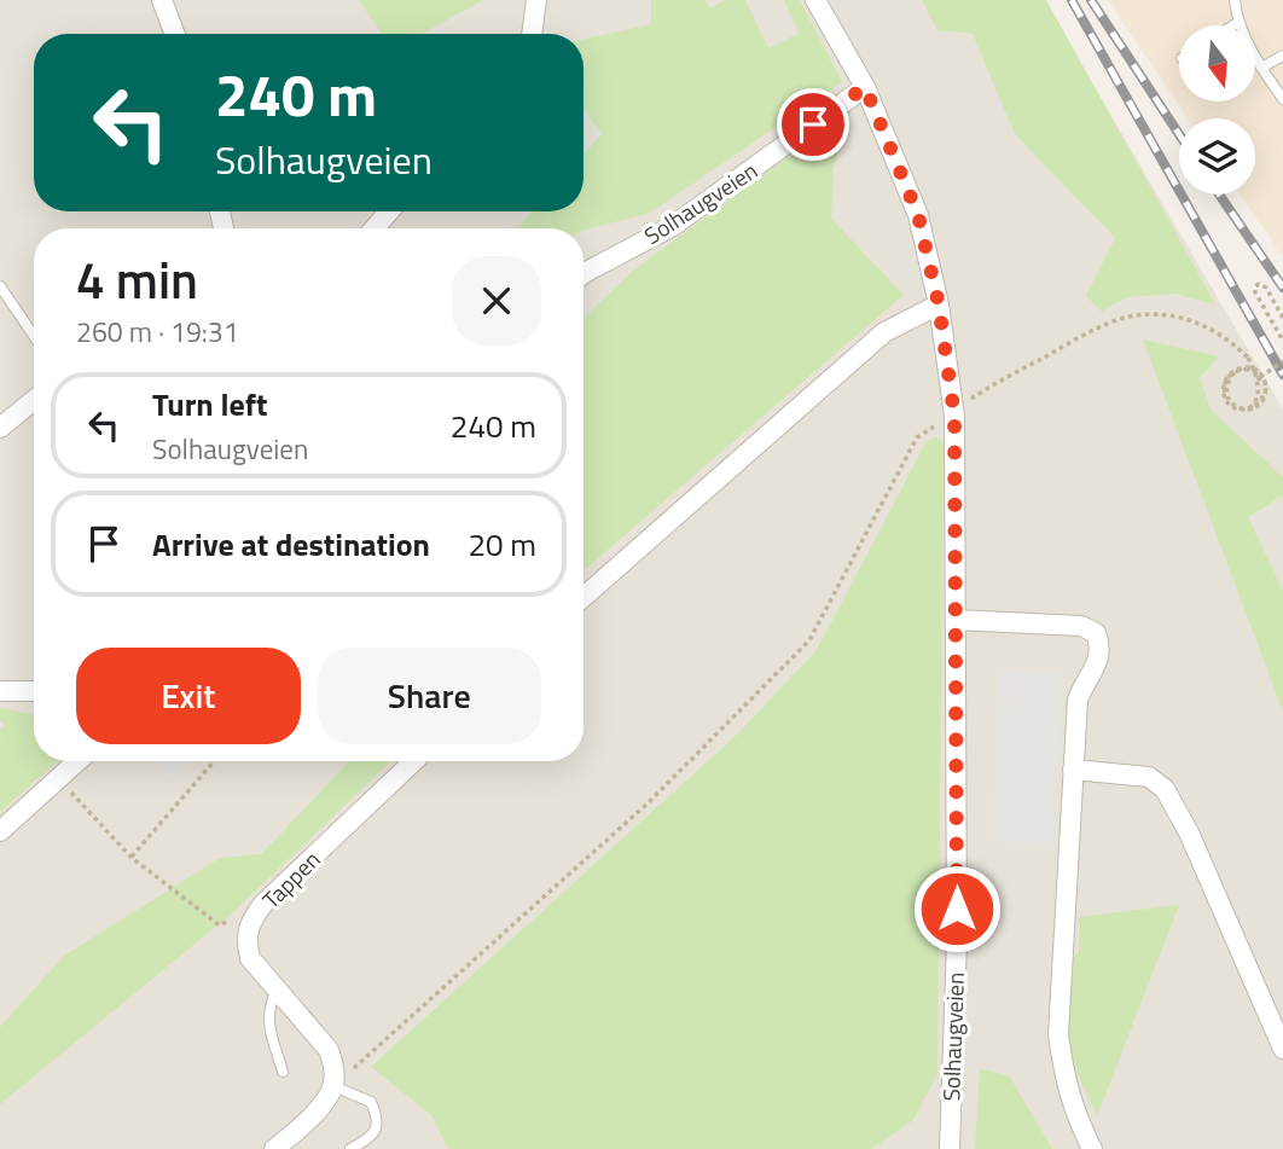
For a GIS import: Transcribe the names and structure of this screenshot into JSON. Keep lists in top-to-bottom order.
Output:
{
  "streets": {
    "street": ["Solhaugveien", "Tappen"]
  },
  "north": "bottom",
  "page": {
    "turn": ["240 m", "Solhaugveien"],
    "heading": ["4 min", "260 m · 19:31"],
    "list": [
      {
        "name": "Turn left",
        "note": "Solhaugveien",
        "value": "240 m"
      },
      {
        "name": "Arrive at destination",
        "value": "20 m"
      }
    ],
    "buttons": ["Exit", "Share"]
  }
}
